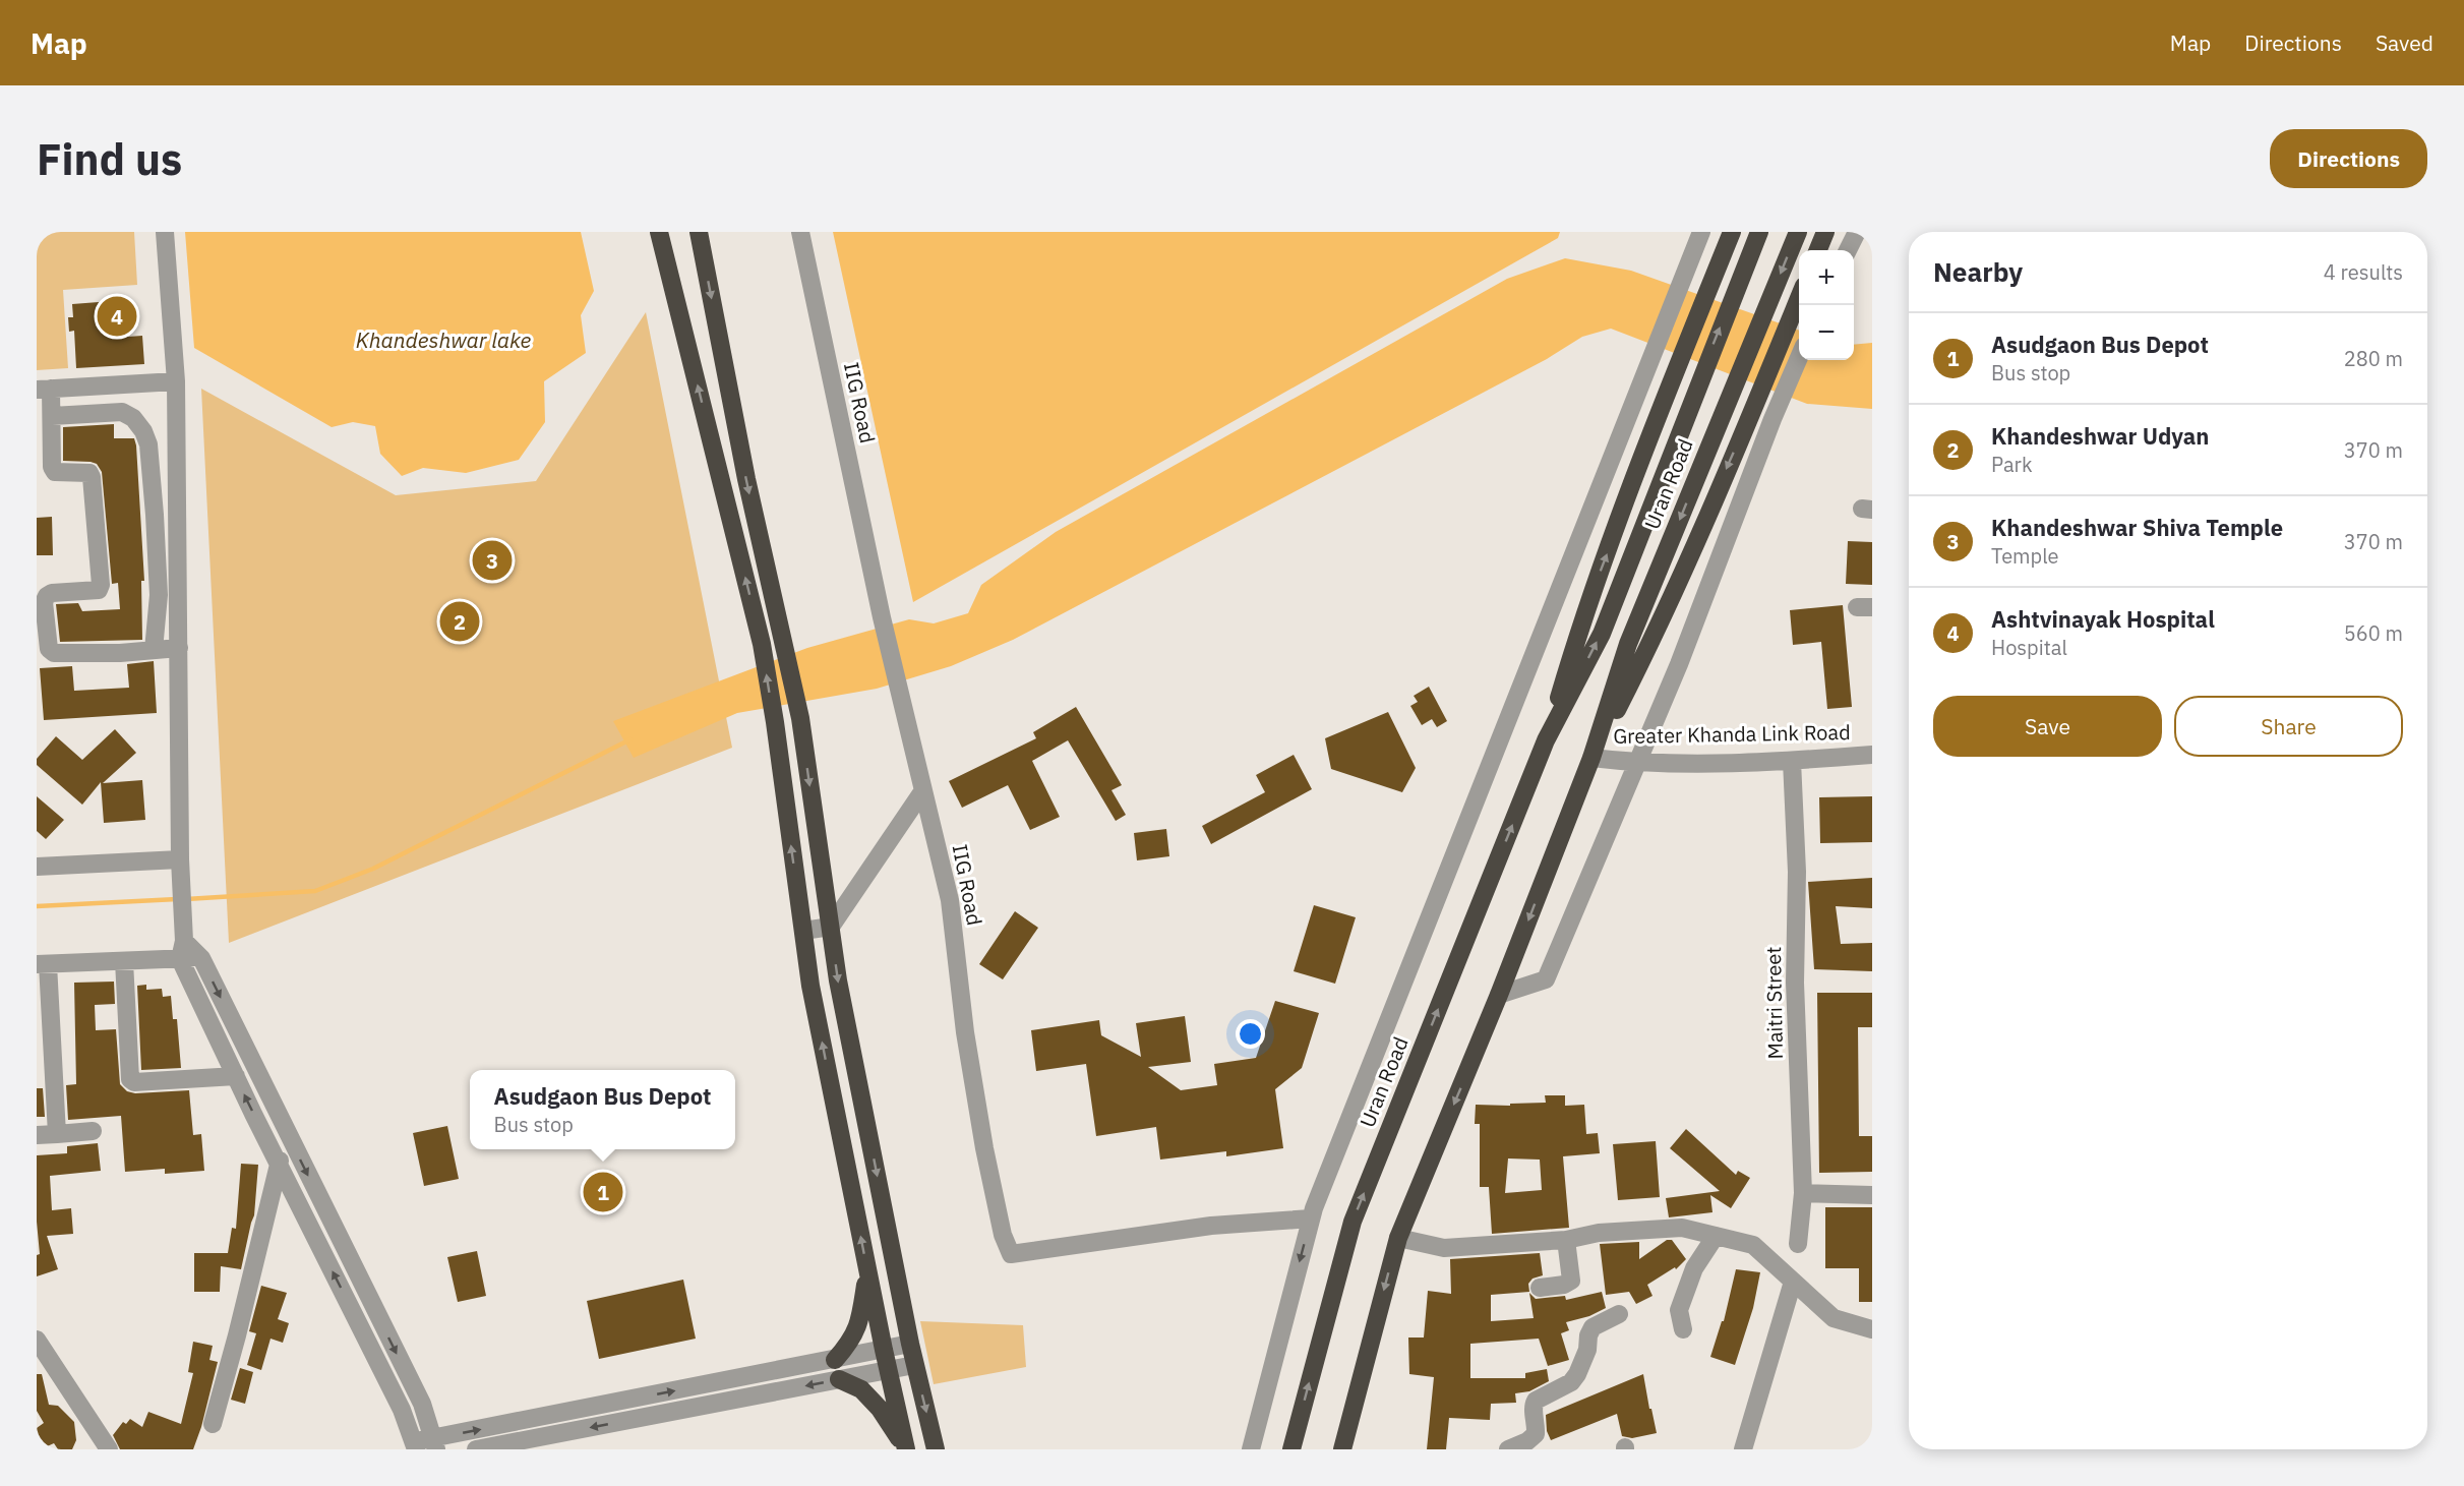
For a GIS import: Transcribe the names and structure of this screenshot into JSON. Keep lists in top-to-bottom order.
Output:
{
  "streets": {
    "highway": ["Uran Road"],
    "street": ["IIG Road", "Greater Khanda Link Road", "Maitri Street"]
  },
  "crossings": [
    ["Uran Road", "Greater Khanda Link Road"],
    ["Greater Khanda Link Road", "Maitri Street"]
  ],
  "water": ["Khandeshwar lake"],
  "page": {
    "header": "Map",
    "nav": ["Map", "Directions", "Saved"],
    "buttons": [
      "Directions",
      ["Save", "Share"]
    ],
    "title": "Find us",
    "heading": ["Nearby", "4 results"],
    "map_buttons": ["+", "−"],
    "pins": [
      "4",
      "3",
      "2",
      "1"
    ],
    "list": [
      {
        "mark": "1",
        "name": "Asudgaon Bus Depot",
        "note": "Bus stop",
        "value": "280 m"
      },
      {
        "mark": "2",
        "name": "Khandeshwar Udyan",
        "note": "Park",
        "value": "370 m"
      },
      {
        "mark": "3",
        "name": "Khandeshwar Shiva Temple",
        "note": "Temple",
        "value": "370 m"
      },
      {
        "mark": "4",
        "name": "Ashtvinayak Hospital",
        "note": "Hospital",
        "value": "560 m"
      }
    ],
    "popup": ["Asudgaon Bus Depot", "Bus stop"]
  }
}
